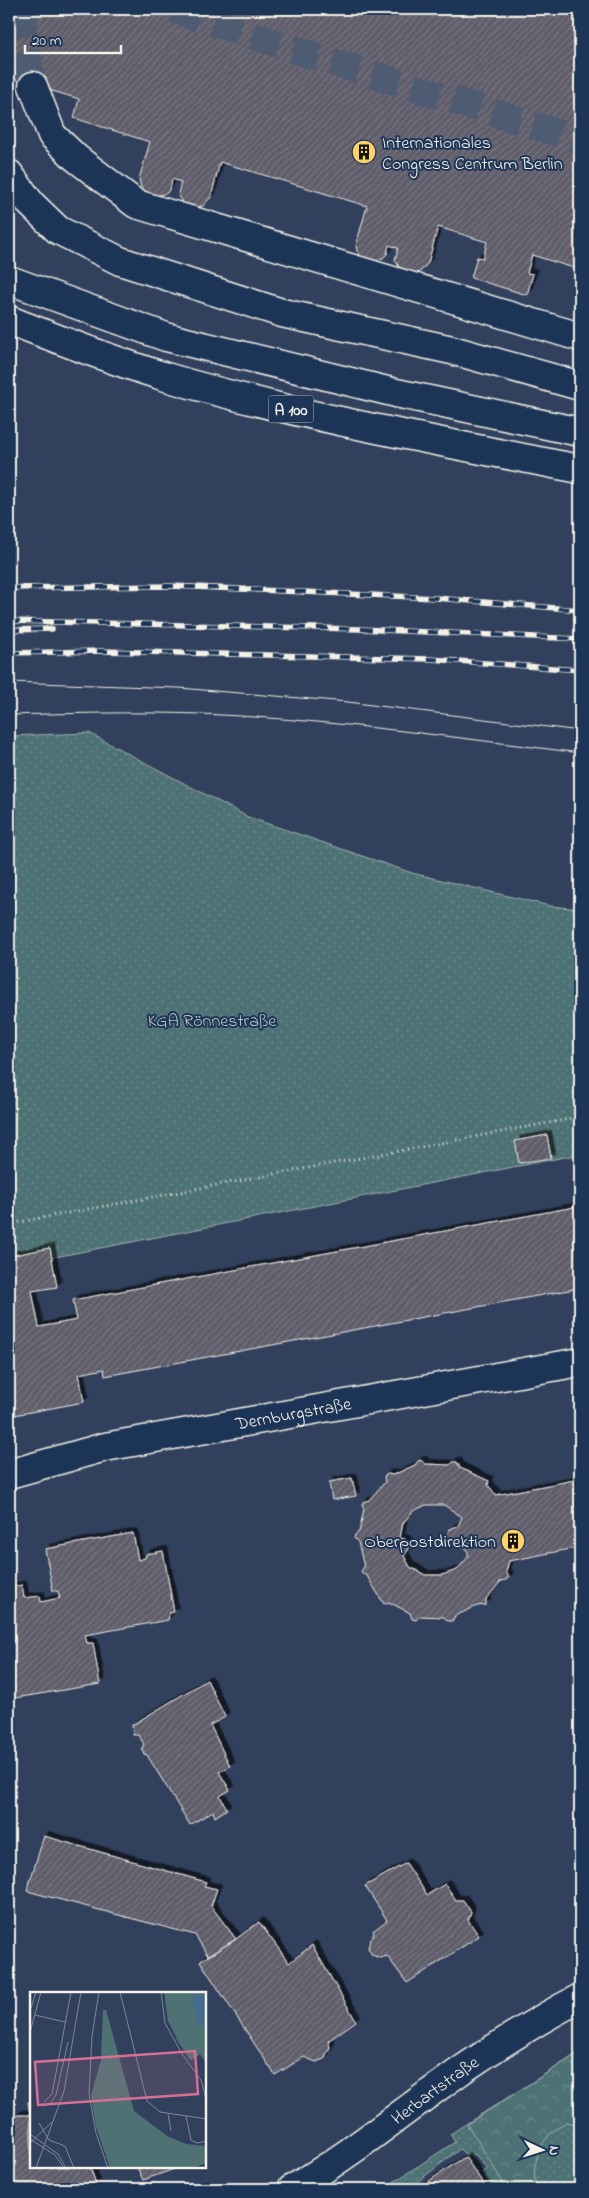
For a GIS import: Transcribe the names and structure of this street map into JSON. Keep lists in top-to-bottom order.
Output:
{
  "streets": {
    "main road": ["A 100", "Dernburgstraße", "Herbartstraße"]
  },
  "parks": ["KGA Rönnestraße"],
  "places": {
    "building": ["Internationales Congress Centrum Berlin", "Oberpostdirektion"]
  },
  "scale_bar": "20 m",
  "north": "right"
}
